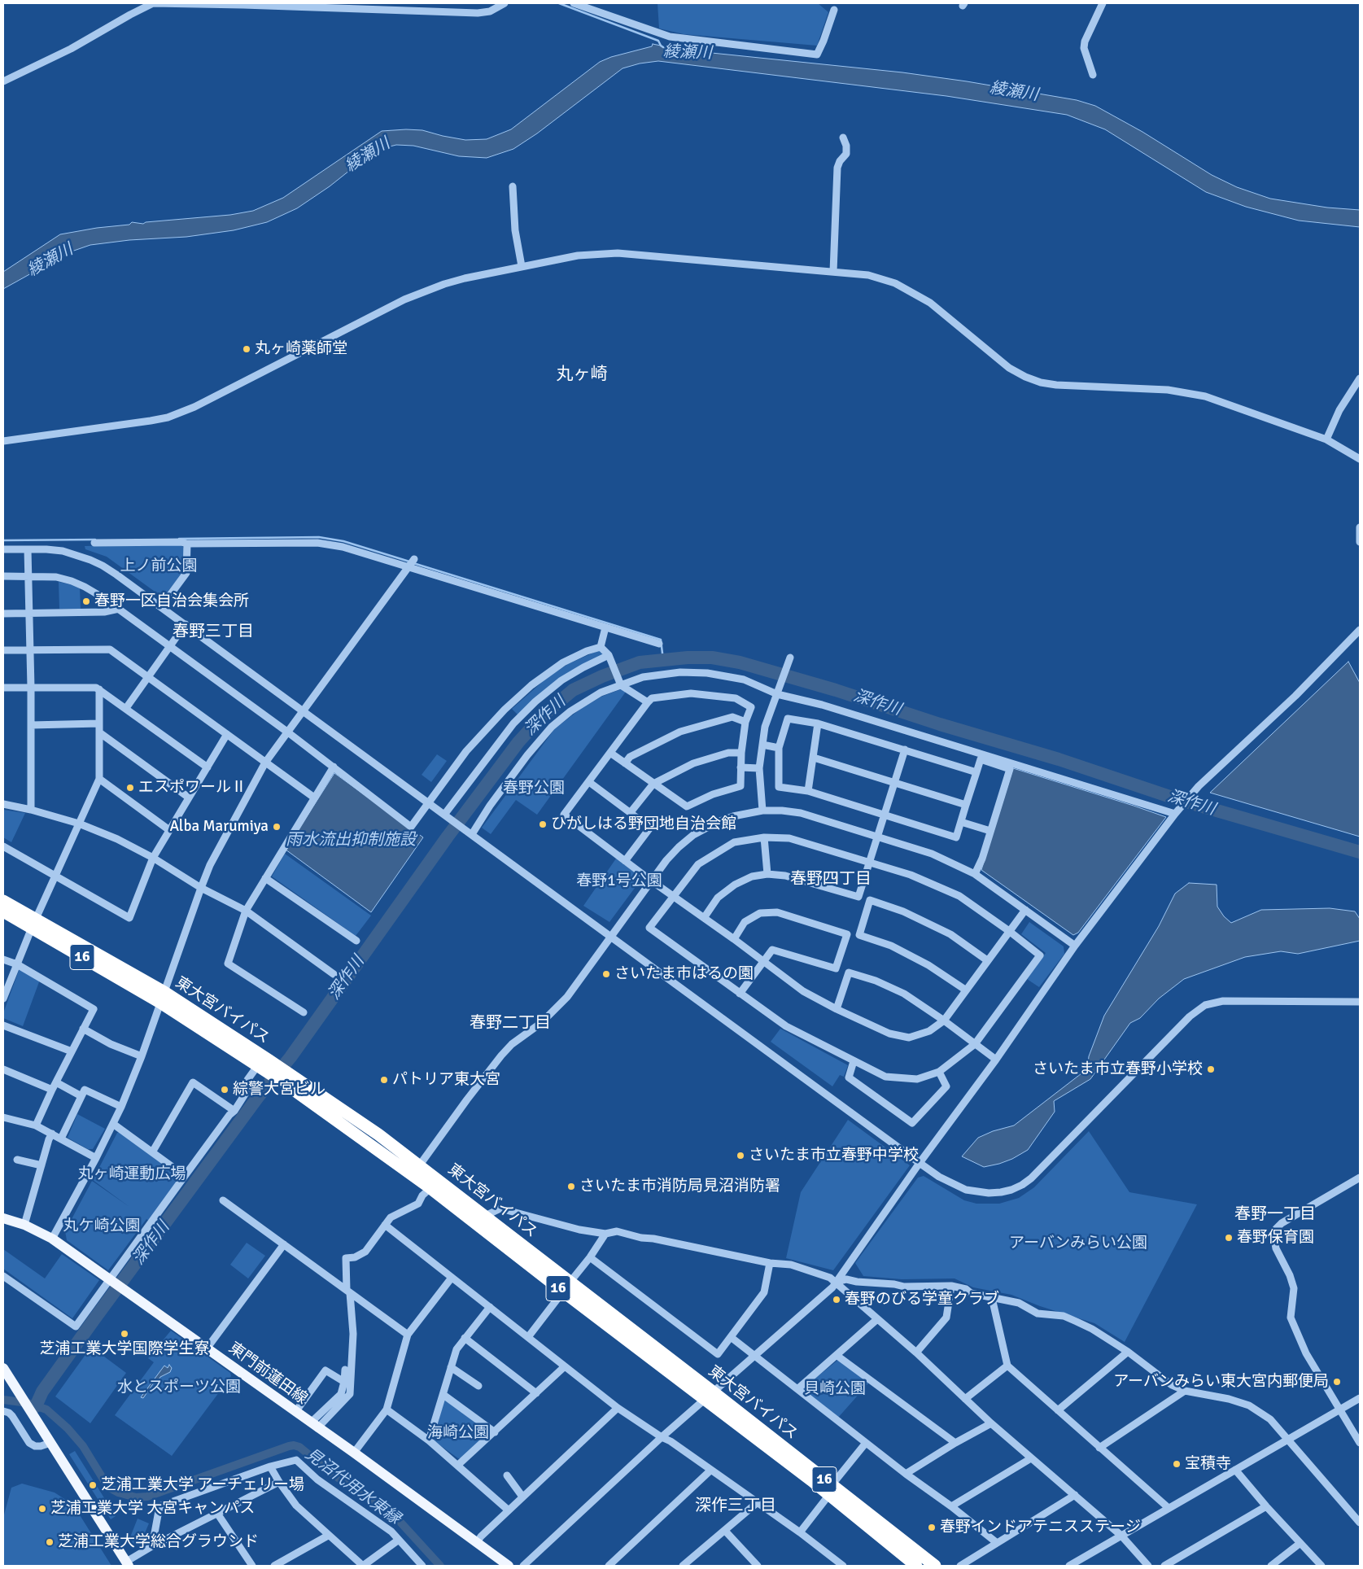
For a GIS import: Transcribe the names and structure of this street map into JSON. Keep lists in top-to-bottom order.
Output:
{
  "streets": {
    "highway": ["16", "東大宮バイパス"],
    "main road": ["東門前蓮田線"]
  },
  "districts": [
    "丸ヶ崎",
    "春野三丁目",
    "春野四丁目",
    "春野二丁目",
    "春野一丁目",
    "深作三丁目"
  ],
  "water": [
    "綾瀬川",
    "深作川",
    "雨水流出抑制施設",
    "見沼代用水東縁"
  ],
  "parks": [
    "上ノ前公園",
    "春野公園",
    "春野1号公園",
    "丸ヶ崎運動広場",
    "丸ケ崎公園",
    "アーバンみらい公園",
    "水とスポーツ公園",
    "貝崎公園",
    "海崎公園"
  ],
  "places": [
    "丸ヶ崎薬師堂",
    "春野一区自治会集会所",
    "エスポワールⅡ",
    "ひがしはる野団地自治会館",
    "Alba Marumiya",
    "さいたま市はるの園",
    "さいたま市立春野小学校",
    "パトリア東大宮",
    "綜警大宮ビル",
    "さいたま市立春野中学校",
    "さいたま市消防局見沼消防署",
    "春野保育園",
    "春野のびる学童クラブ",
    "芝浦工業大学国際学生寮",
    "アーバンみらい東大宮内郵便局",
    "宝積寺",
    "芝浦工業大学 アーチェリー場",
    "芝浦工業大学 大宮キャンパス",
    "春野インドアテニスステージ",
    "芝浦工業大学総合グラウンド"
  ]
}
